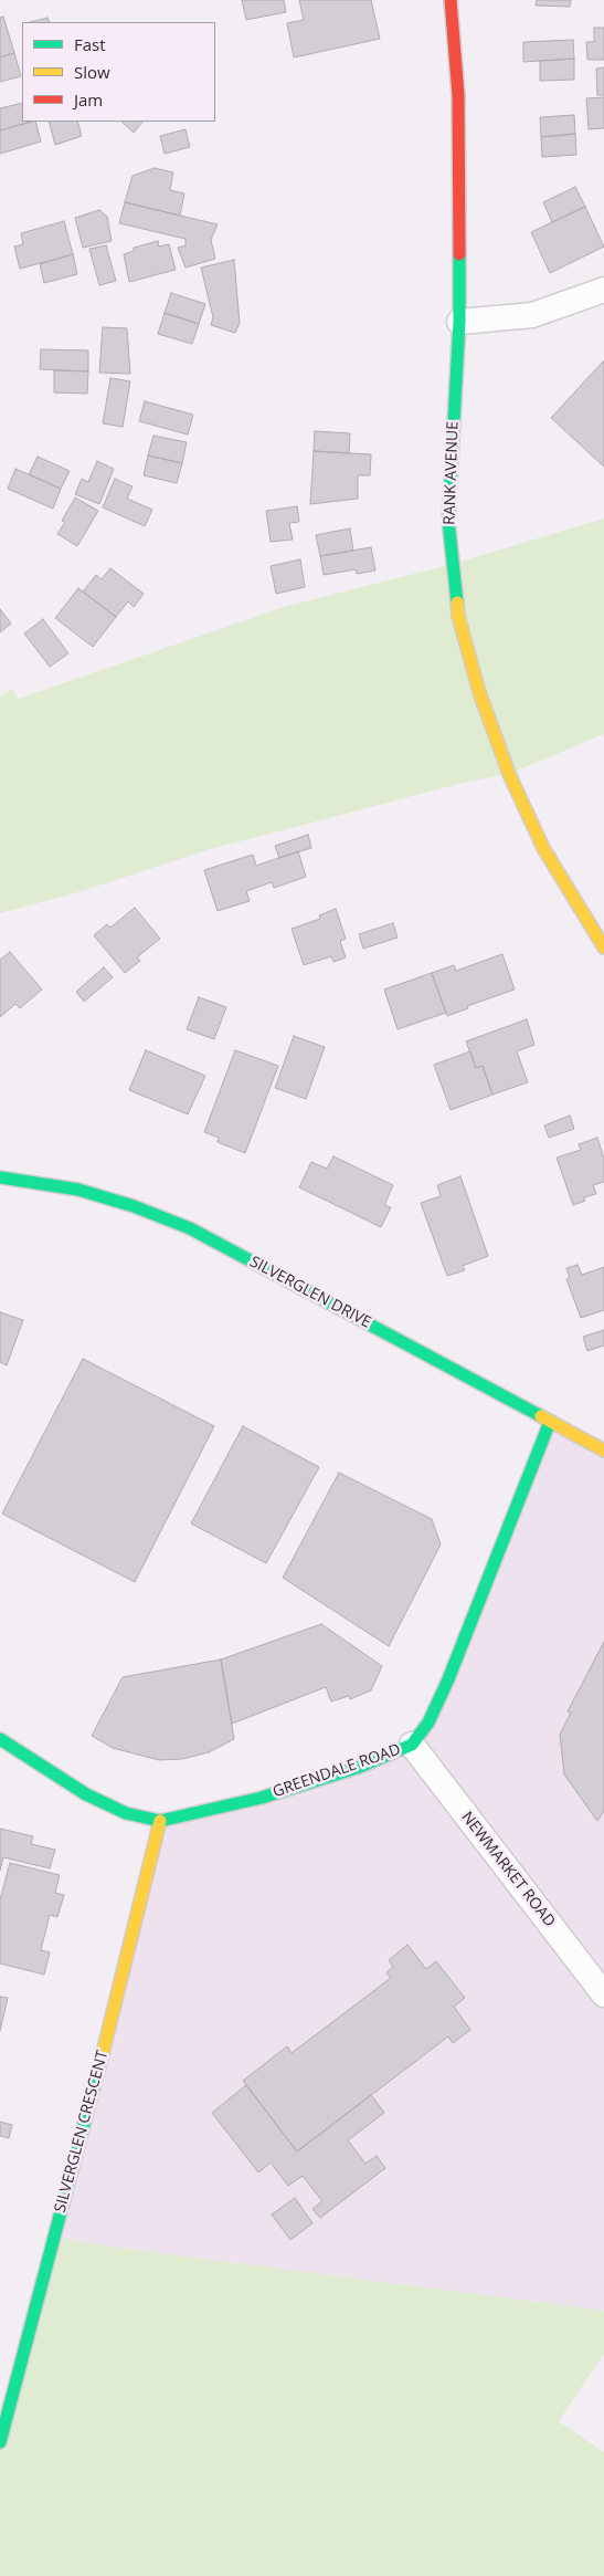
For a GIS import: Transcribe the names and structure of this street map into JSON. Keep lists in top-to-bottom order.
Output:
{
  "streets": {
    "street": [
      "RANK AVENUE",
      "SILVERGLEN DRIVE",
      "GREENDALE ROAD",
      "NEWMARKET ROAD",
      "SILVERGLEN CRESCENT"
    ]
  },
  "crossings": [
    ["SILVERGLEN DRIVE", "GREENDALE ROAD"],
    ["GREENDALE ROAD", "NEWMARKET ROAD"],
    ["GREENDALE ROAD", "SILVERGLEN CRESCENT"]
  ],
  "legend": ["Fast", "Slow", "Jam"]
}
